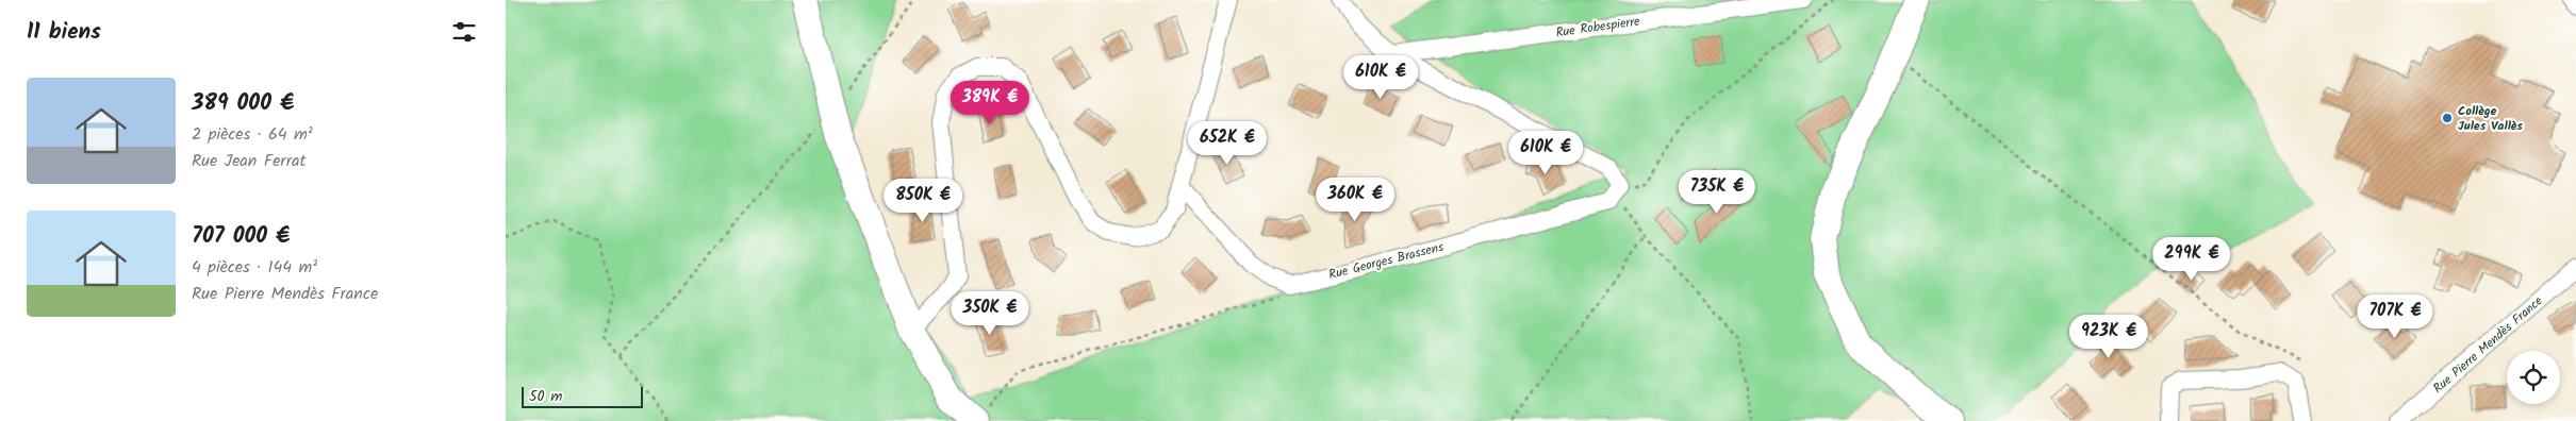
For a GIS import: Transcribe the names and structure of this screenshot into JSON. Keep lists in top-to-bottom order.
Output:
{
  "streets": {
    "street": ["Rue Robespierre", "Rue Georges Brassens", "Rue Pierre Mendès France"]
  },
  "places": ["Collège Jules Vallès"],
  "scale_bar": "50 m",
  "page": {
    "heading": "11 biens",
    "price": [
      "610K €",
      "389K €",
      "652K €",
      "610K €",
      "735K €",
      "360K €",
      "850K €",
      "299K €",
      "350K €",
      "707K €",
      "923K €"
    ],
    "list": [
      {
        "name": "389 000 €",
        "note": "2 pièces · 64 m² · Rue Jean Ferrat"
      },
      {
        "name": "707 000 €",
        "note": "4 pièces · 144 m² · Rue Pierre Mendès France"
      }
    ],
    "scale": "50 m"
  }
}
